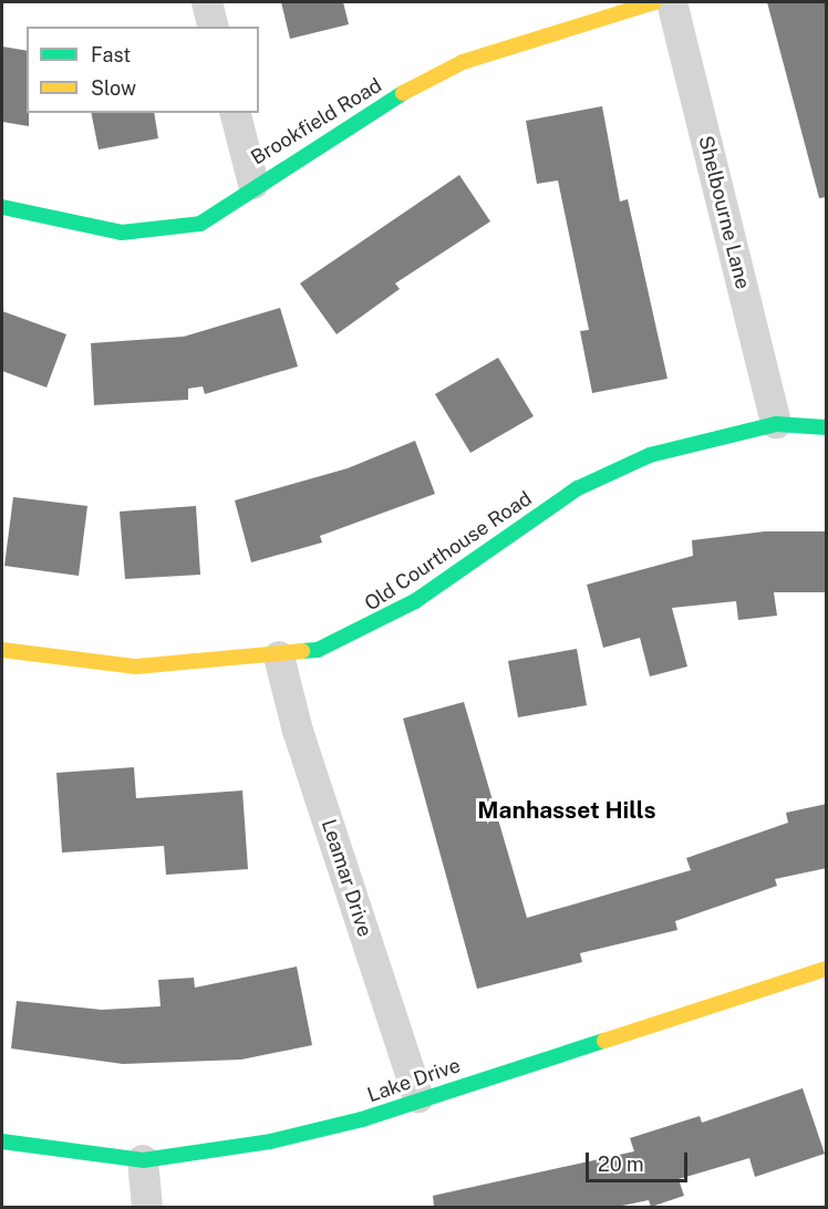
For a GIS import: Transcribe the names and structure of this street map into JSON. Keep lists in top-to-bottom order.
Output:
{
  "streets": {
    "street": [
      "Brookfield Road",
      "Shelbourne Lane",
      "Old Courthouse Road",
      "Leamar Drive",
      "Lake Drive"
    ]
  },
  "crossings": [
    ["Shelbourne Lane", "Old Courthouse Road"],
    ["Old Courthouse Road", "Leamar Drive"],
    ["Leamar Drive", "Lake Drive"]
  ],
  "districts": ["Manhasset Hills"],
  "legend": ["Fast", "Slow"],
  "scale_bar": "20 m"
}
